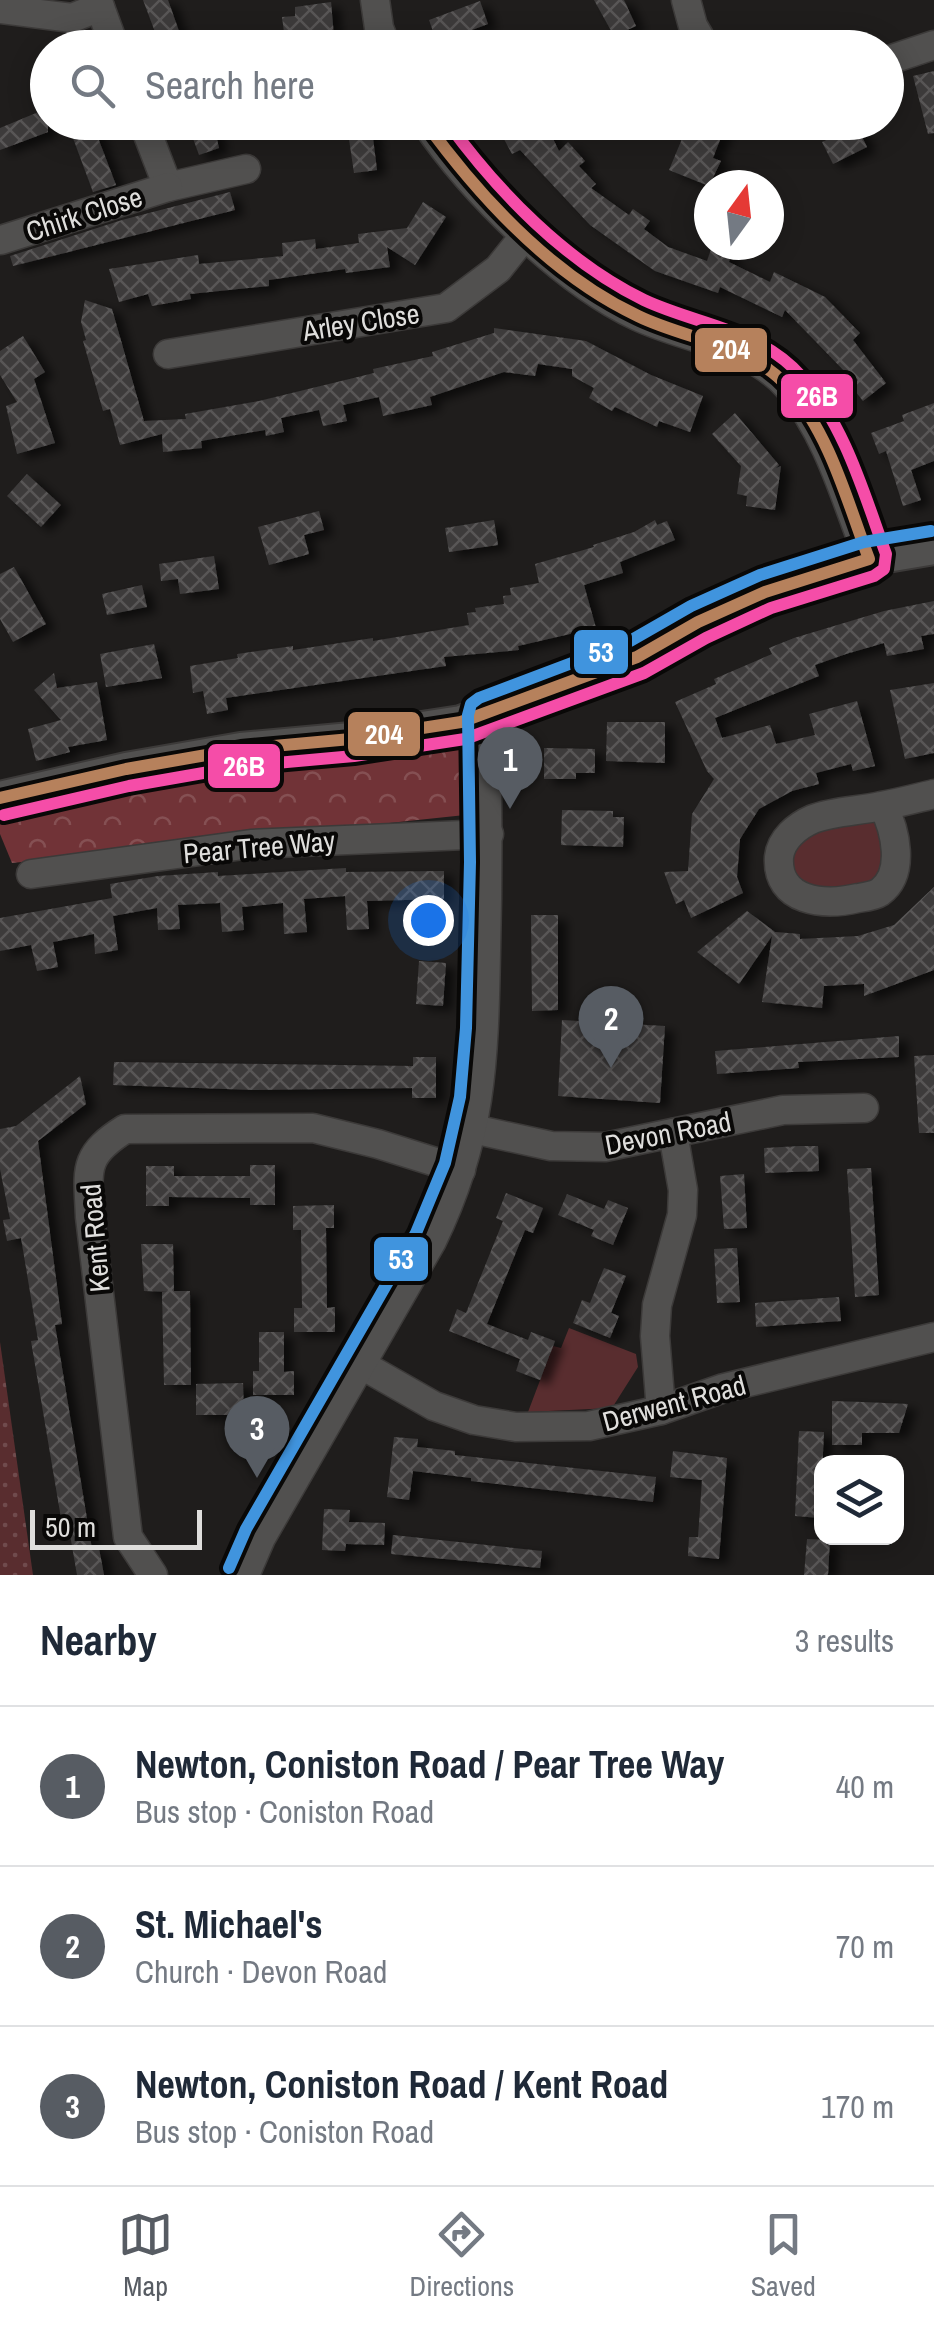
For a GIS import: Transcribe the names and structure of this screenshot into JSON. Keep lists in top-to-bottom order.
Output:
{
  "streets": {
    "street": [
      "Chirk Close",
      "Arley Close",
      "Pear Tree Way",
      "Devon Road",
      "Kent Road",
      "Derwent Road"
    ]
  },
  "lines": ["transit line 204", "transit line 26B", "transit line 53"],
  "scale_bar": "50 m",
  "north": "top",
  "page": {
    "search": "Search here",
    "pins": ["1", "2", "3"],
    "scale": "50 m",
    "heading": ["Nearby", "3 results"],
    "list": [
      {
        "mark": "1",
        "name": "Newton, Coniston Road / Pear Tree Way",
        "note": "Bus stop · Coniston Road",
        "value": "40 m"
      },
      {
        "mark": "2",
        "name": "St. Michael's",
        "note": "Church · Devon Road",
        "value": "70 m"
      },
      {
        "mark": "3",
        "name": "Newton, Coniston Road / Kent Road",
        "note": "Bus stop · Coniston Road",
        "value": "170 m"
      }
    ],
    "nav": ["Map", "Directions", "Saved"]
  }
}
